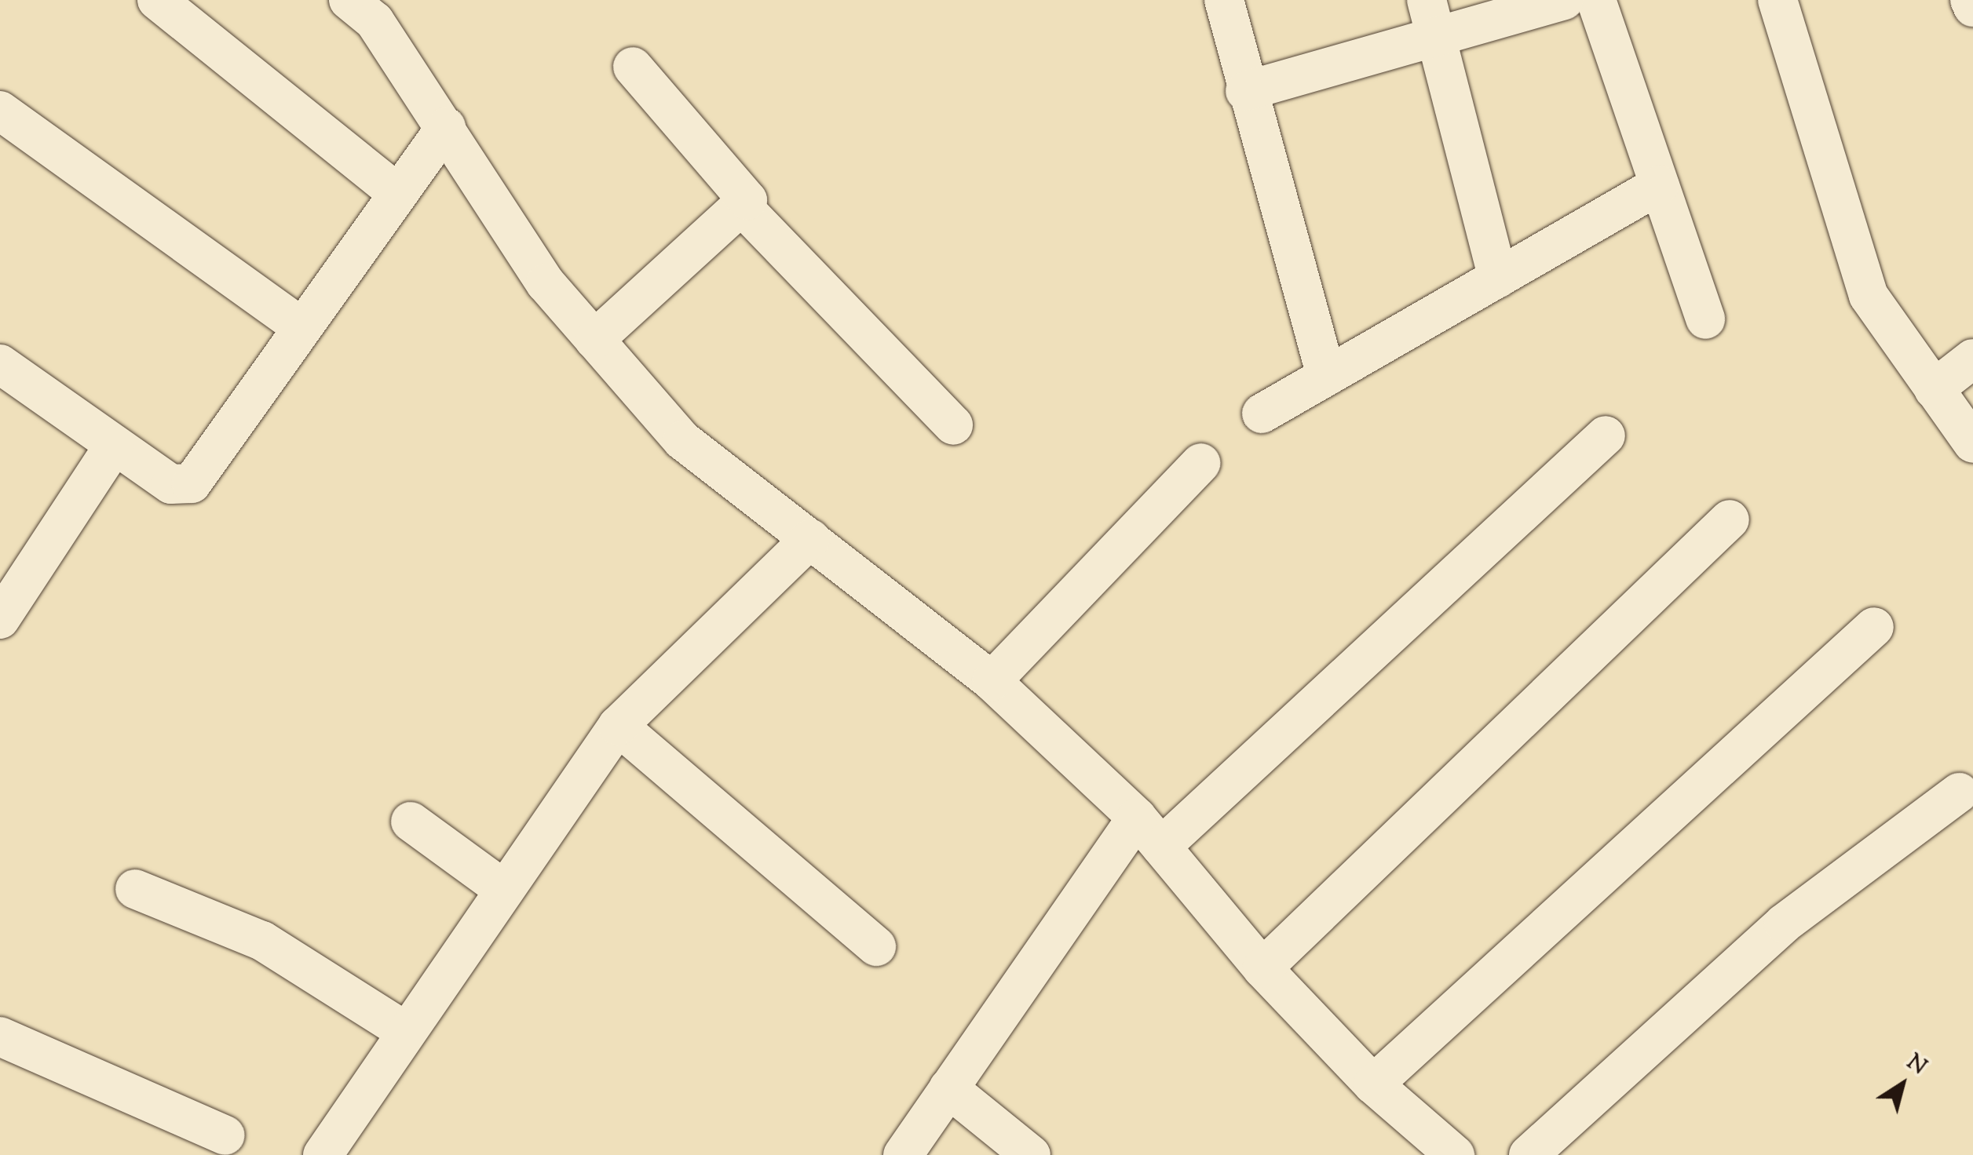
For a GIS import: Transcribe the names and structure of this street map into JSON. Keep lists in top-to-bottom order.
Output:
{
  "north": "top right"
}
